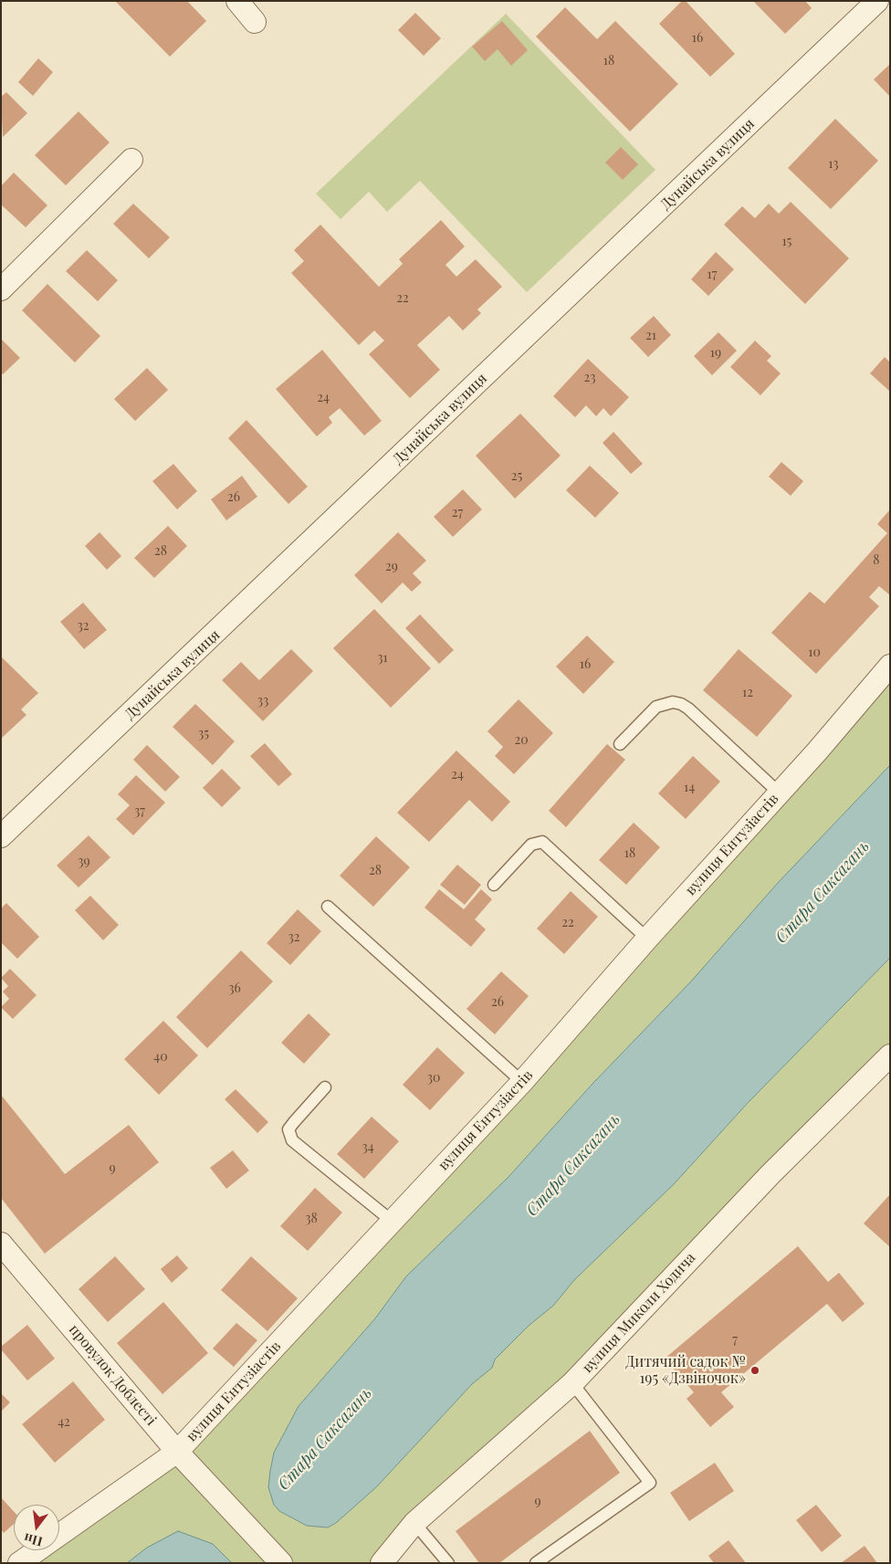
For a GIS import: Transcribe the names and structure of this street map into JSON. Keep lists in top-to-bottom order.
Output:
{
  "streets": {
    "street": [
      "Дунайська вулиця",
      "вулиця Ентузіастів",
      "вулиця Миколи Ходича",
      "провулок Доблесті"
    ]
  },
  "crossings": [
    ["вулиця Ентузіастів", "провулок Доблесті"]
  ],
  "water": ["Стара Саксагань"],
  "places": ["Дитячий садок № 195 «Дзвіночок»"],
  "house_numbers": [
    "16",
    "18",
    "13",
    "15",
    "17",
    "22",
    "21",
    "19",
    "23",
    "24",
    "25",
    "26",
    "27",
    "28",
    "8",
    "29",
    "32",
    "10",
    "31",
    "16",
    "12",
    "33",
    "35",
    "20",
    "24",
    "14",
    "37",
    "18",
    "39",
    "28",
    "22",
    "32",
    "36",
    "26",
    "40",
    "30",
    "34",
    "9",
    "38",
    "7",
    "42",
    "9"
  ],
  "north": "bottom"
}
